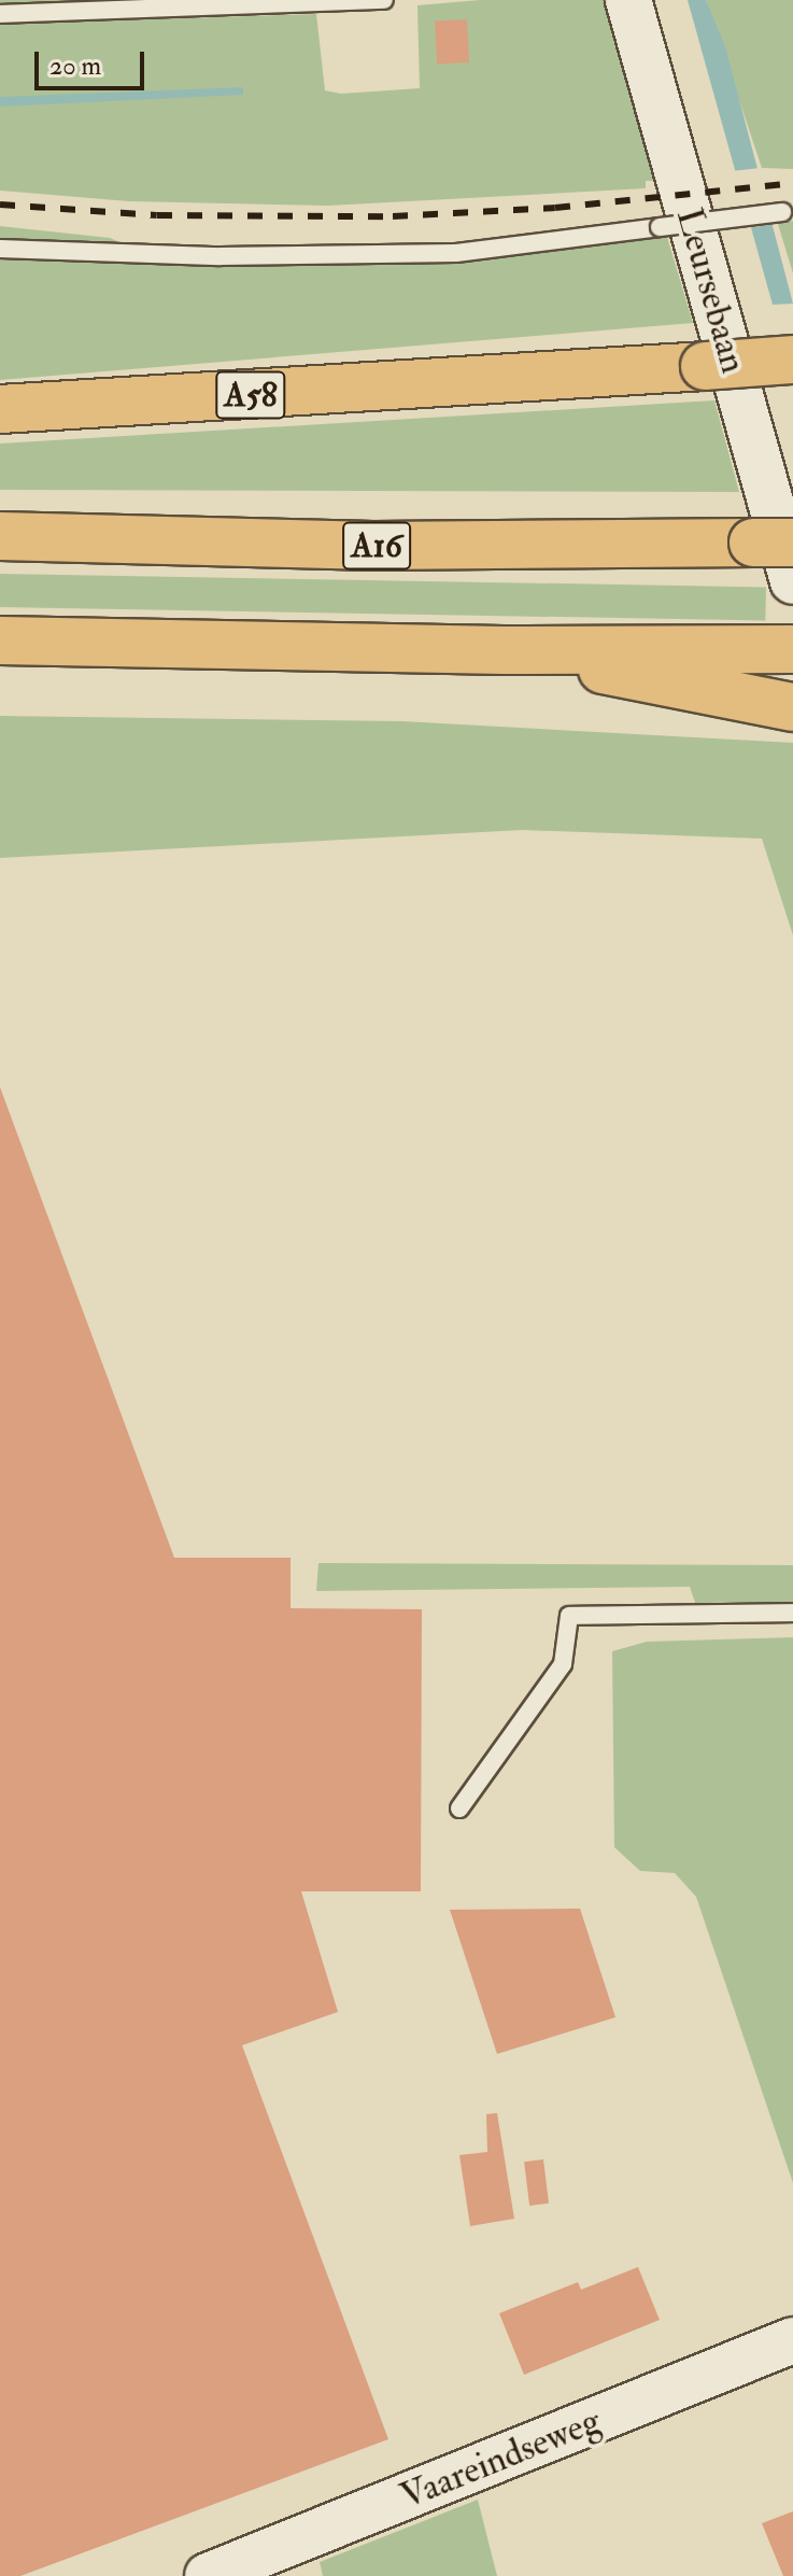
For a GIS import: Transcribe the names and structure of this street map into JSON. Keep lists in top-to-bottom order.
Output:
{
  "streets": {
    "highway": ["A58", "A16"],
    "street": ["Leursebaan", "Vaareindseweg"]
  },
  "scale_bar": "20 m"
}
